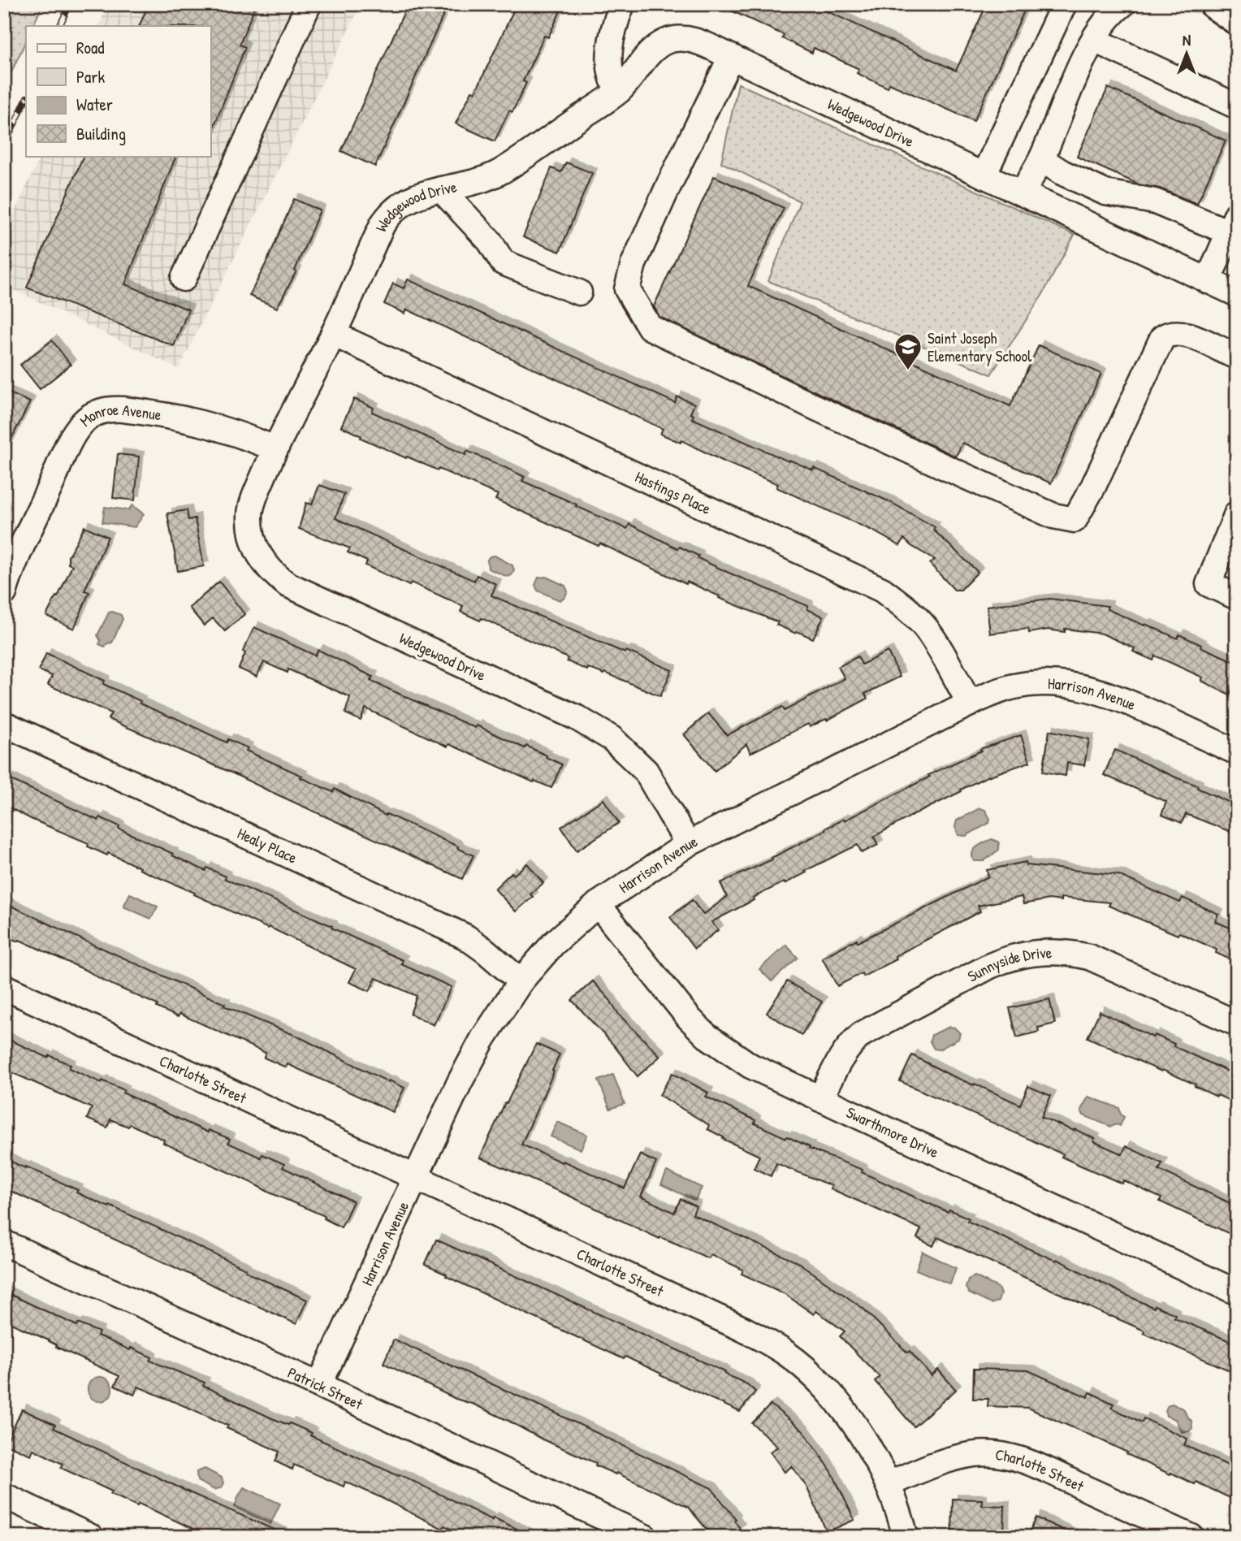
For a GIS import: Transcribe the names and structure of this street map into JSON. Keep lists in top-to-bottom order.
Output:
{
  "streets": {
    "street": [
      "Wedgewood Drive",
      "Monroe Avenue",
      "Hastings Place",
      "Harrison Avenue",
      "Healy Place",
      "Sunnyside Drive",
      "Charlotte Street",
      "Swarthmore Drive",
      "Patrick Street"
    ]
  },
  "crossings": [
    ["Wedgewood Drive", "Monroe Avenue"],
    ["Wedgewood Drive", "Hastings Place"],
    ["Wedgewood Drive", "Harrison Avenue"],
    ["Hastings Place", "Harrison Avenue"],
    ["Harrison Avenue", "Healy Place"],
    ["Harrison Avenue", "Charlotte Street"],
    ["Harrison Avenue", "Swarthmore Drive"],
    ["Harrison Avenue", "Patrick Street"],
    ["Sunnyside Drive", "Swarthmore Drive"]
  ],
  "places": {
    "school or university": ["Saint Joseph Elementary School"]
  },
  "legend": [
    "Road",
    "Park",
    "Water",
    "Building"
  ],
  "north": "top"
}
